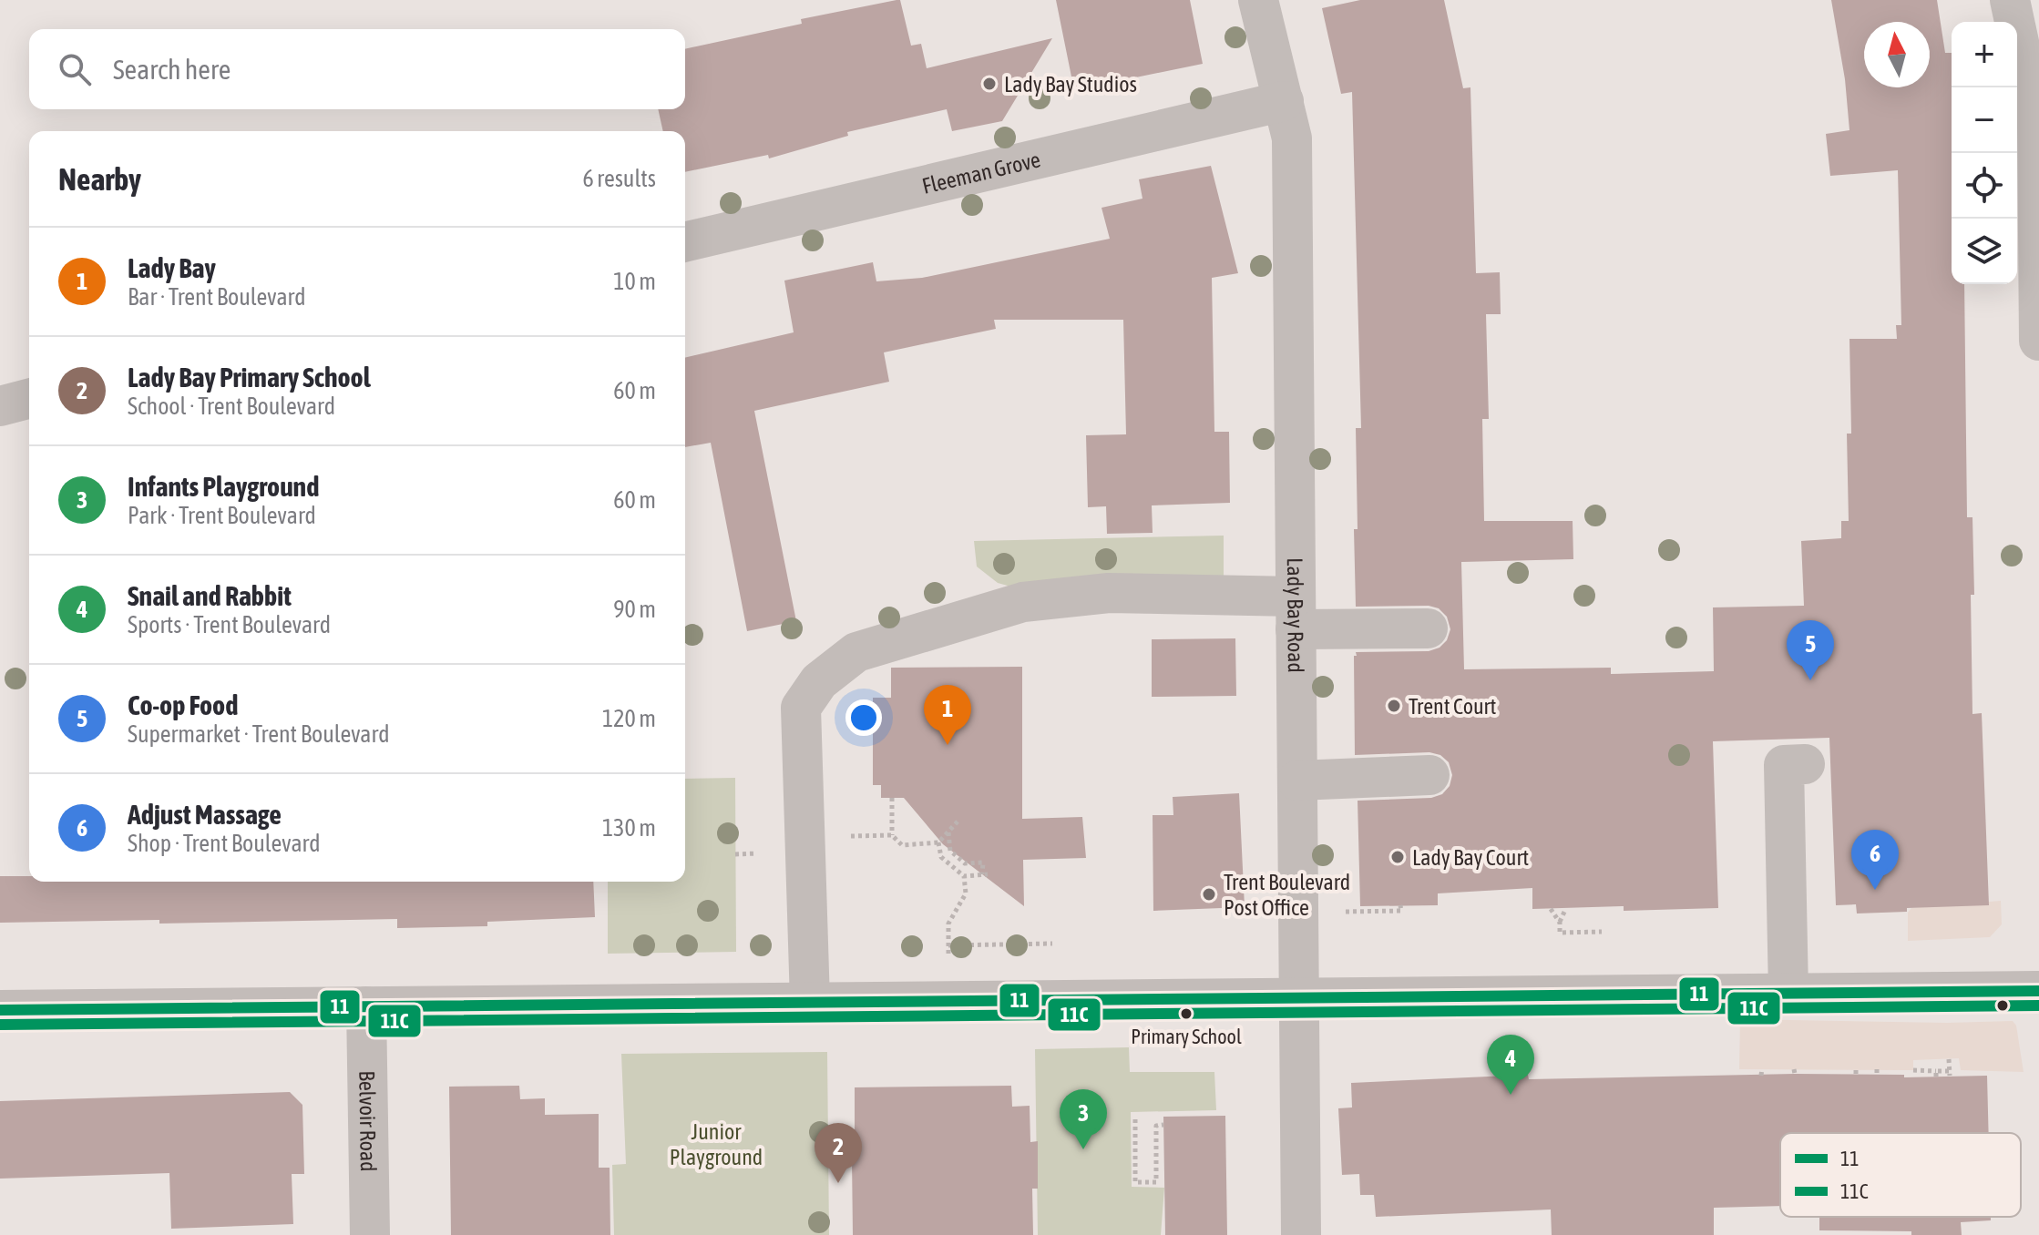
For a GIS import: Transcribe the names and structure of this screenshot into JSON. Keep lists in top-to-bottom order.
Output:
{
  "streets": {
    "street": ["Fleeman Grove", "Lady Bay Road", "Belvoir Road"]
  },
  "crossings": [
    ["Fleeman Grove", "Lady Bay Road"]
  ],
  "parks": ["Junior Playground"],
  "places": [
    "Lady Bay Studios",
    "Trent Court",
    "Lady Bay Court",
    "Trent Boulevard Post Office",
    "Primary School"
  ],
  "lines": ["transit line 11", "transit line 11C"],
  "legend": ["11", "11C"],
  "north": "top",
  "page": {
    "map_buttons": ["+", "−"],
    "search": "Search here",
    "heading": ["Nearby", "6 results"],
    "list": [
      {
        "mark": "1",
        "name": "Lady Bay",
        "note": "Bar · Trent Boulevard",
        "value": "10 m"
      },
      {
        "mark": "2",
        "name": "Lady Bay Primary School",
        "note": "School · Trent Boulevard",
        "value": "60 m"
      },
      {
        "mark": "3",
        "name": "Infants Playground",
        "note": "Park · Trent Boulevard",
        "value": "60 m"
      },
      {
        "mark": "4",
        "name": "Snail and Rabbit",
        "note": "Sports · Trent Boulevard",
        "value": "90 m"
      },
      {
        "mark": "5",
        "name": "Co-op Food",
        "note": "Supermarket · Trent Boulevard",
        "value": "120 m"
      },
      {
        "mark": "6",
        "name": "Adjust Massage",
        "note": "Shop · Trent Boulevard",
        "value": "130 m"
      }
    ],
    "pins": [
      "5",
      "1",
      "6",
      "4",
      "3",
      "2"
    ]
  }
}
